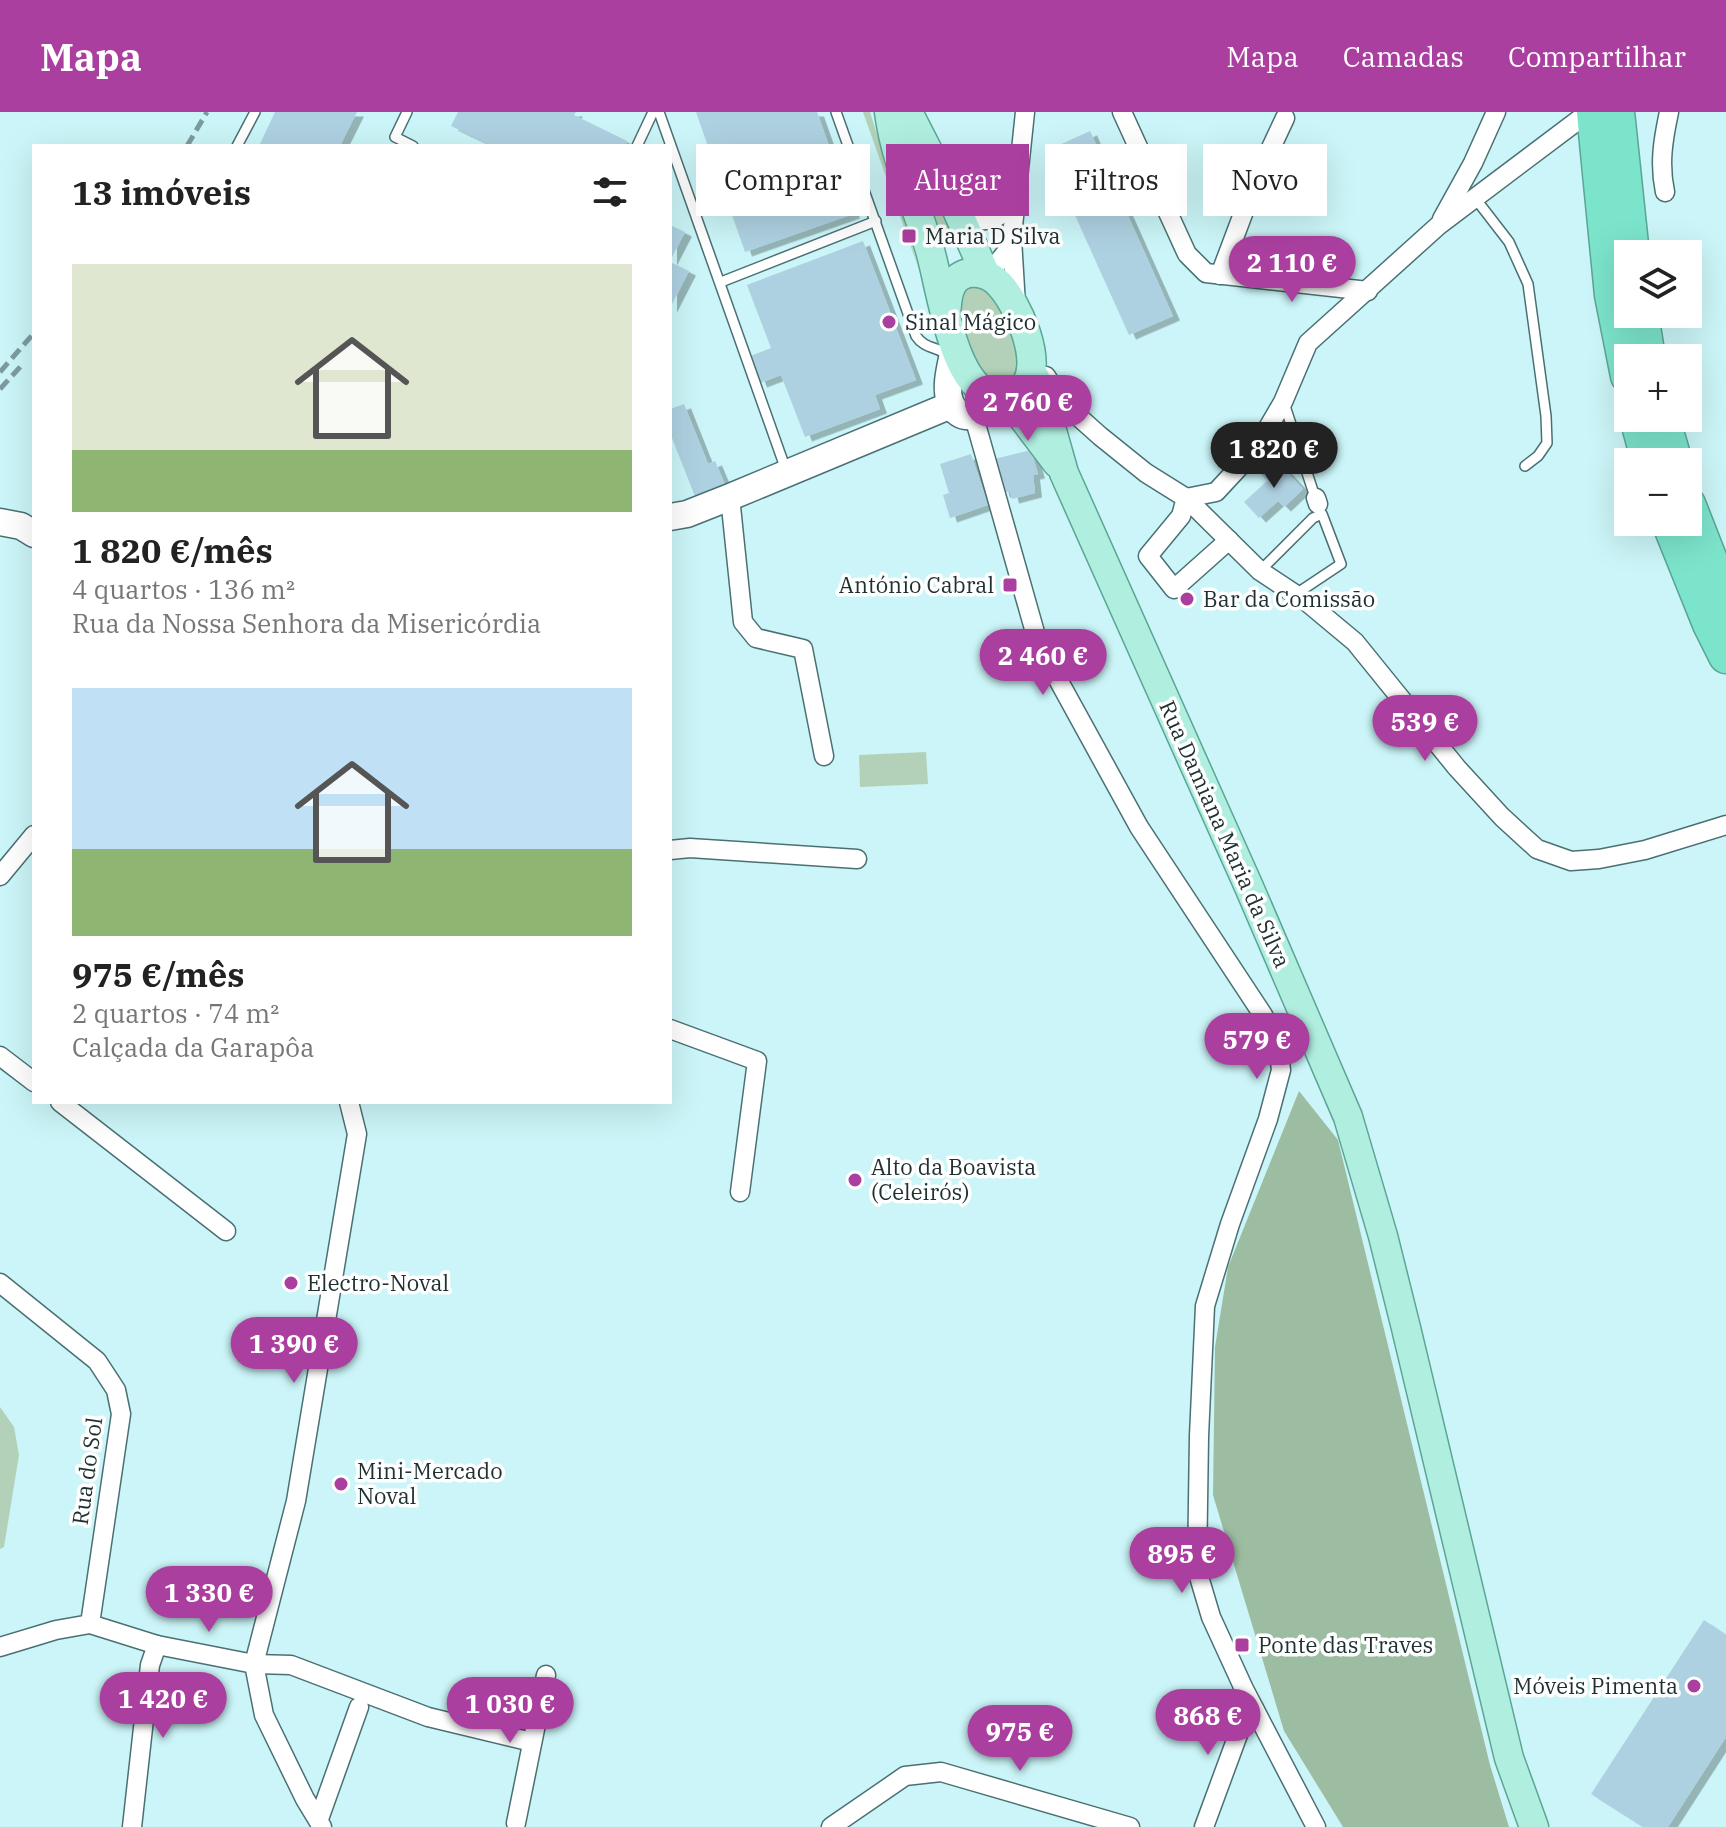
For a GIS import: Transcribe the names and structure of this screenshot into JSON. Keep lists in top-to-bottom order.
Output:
{
  "streets": {
    "main road": ["Rua Damiana Maria da Silva"],
    "street": ["Rua do Sol"]
  },
  "places": {
    "transit": ["Maria D Silva", "António Cabral", "Ponte das Traves"],
    "other": [
      "Sinal Mágico",
      "Bar da Comissão",
      "Alto da Boavista (Celeirós)",
      "Electro-Noval",
      "Mini-Mercado Noval",
      "Móveis Pimenta"
    ]
  },
  "page": {
    "header": "Mapa",
    "nav": ["Mapa", "Camadas", "Compartilhar"],
    "chip": [
      "Comprar",
      "Alugar",
      "Filtros",
      "Novo"
    ],
    "heading": "13 imóveis",
    "price": [
      "2 110 €",
      "2 760 €",
      "1 820 €",
      "2 460 €",
      "539 €",
      "579 €",
      "1 390 €",
      "895 €",
      "1 330 €",
      "1 420 €",
      "1 030 €",
      "868 €",
      "975 €"
    ],
    "map_buttons": ["+", "−"],
    "list": [
      {
        "name": "1 820 €/mês",
        "note": "4 quartos · 136 m² · Rua da Nossa Senhora da Misericórdia"
      },
      {
        "name": "975 €/mês",
        "note": "2 quartos · 74 m² · Calçada da Garapôa"
      }
    ]
  }
}
